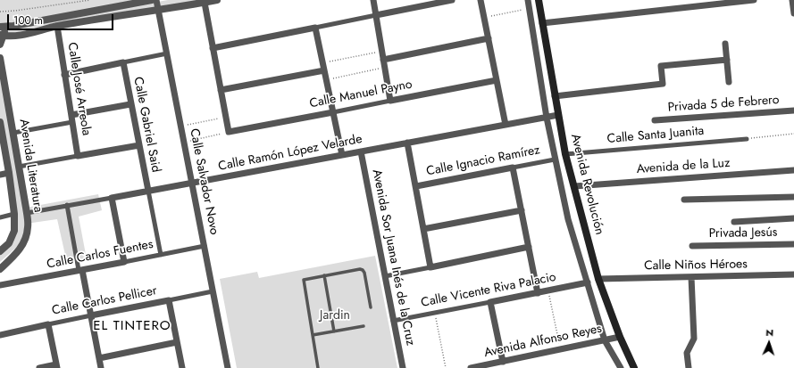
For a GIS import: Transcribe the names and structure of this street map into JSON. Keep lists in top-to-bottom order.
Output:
{
  "streets": {
    "main road": ["Avenida Revolución"],
    "street": [
      "Calle José Arreola",
      "Calle Manuel Payno",
      "Privada 5 de Febrero",
      "Calle Gabriel Said",
      "Calle Santa Juanita",
      "Calle Ramón López Velarde",
      "Calle Ignacio Ramírez",
      "Avenida Literatura",
      "Avenida de la Luz",
      "Calle Salvador Novo",
      "Privada Jesús",
      "Calle Carlos Fuentes",
      "Avenida Sor Juana Inés de la Cruz",
      "Calle Niños Héroes",
      "Calle Vicente Riva Palacio",
      "Calle Carlos Pellicer",
      "Avenida Alfonso Reyes"
    ]
  },
  "crossings": [
    ["Calle Gabriel Said", "Calle Ramón López Velarde"],
    ["Calle Santa Juanita", "Avenida Revolución"],
    ["Calle Ramón López Velarde", "Avenida Literatura"],
    ["Calle Ramón López Velarde", "Calle Salvador Novo"],
    ["Calle Ramón López Velarde", "Avenida Revolución"],
    ["Calle Ramón López Velarde", "Avenida Sor Juana Inés de la Cruz"],
    ["Calle Ignacio Ramírez", "Avenida Revolución"],
    ["Avenida de la Luz", "Avenida Revolución"],
    ["Calle Salvador Novo", "Calle Carlos Fuentes"],
    ["Calle Salvador Novo", "Calle Carlos Pellicer"],
    ["Avenida Revolución", "Calle Niños Héroes"],
    ["Avenida Revolución", "Calle Vicente Riva Palacio"],
    ["Avenida Revolución", "Avenida Alfonso Reyes"],
    ["Avenida Sor Juana Inés de la Cruz", "Calle Vicente Riva Palacio"]
  ],
  "districts": ["EL TINTERO"],
  "parks": ["Jardin"],
  "scale_bar": "100 m",
  "north": "top"
}
